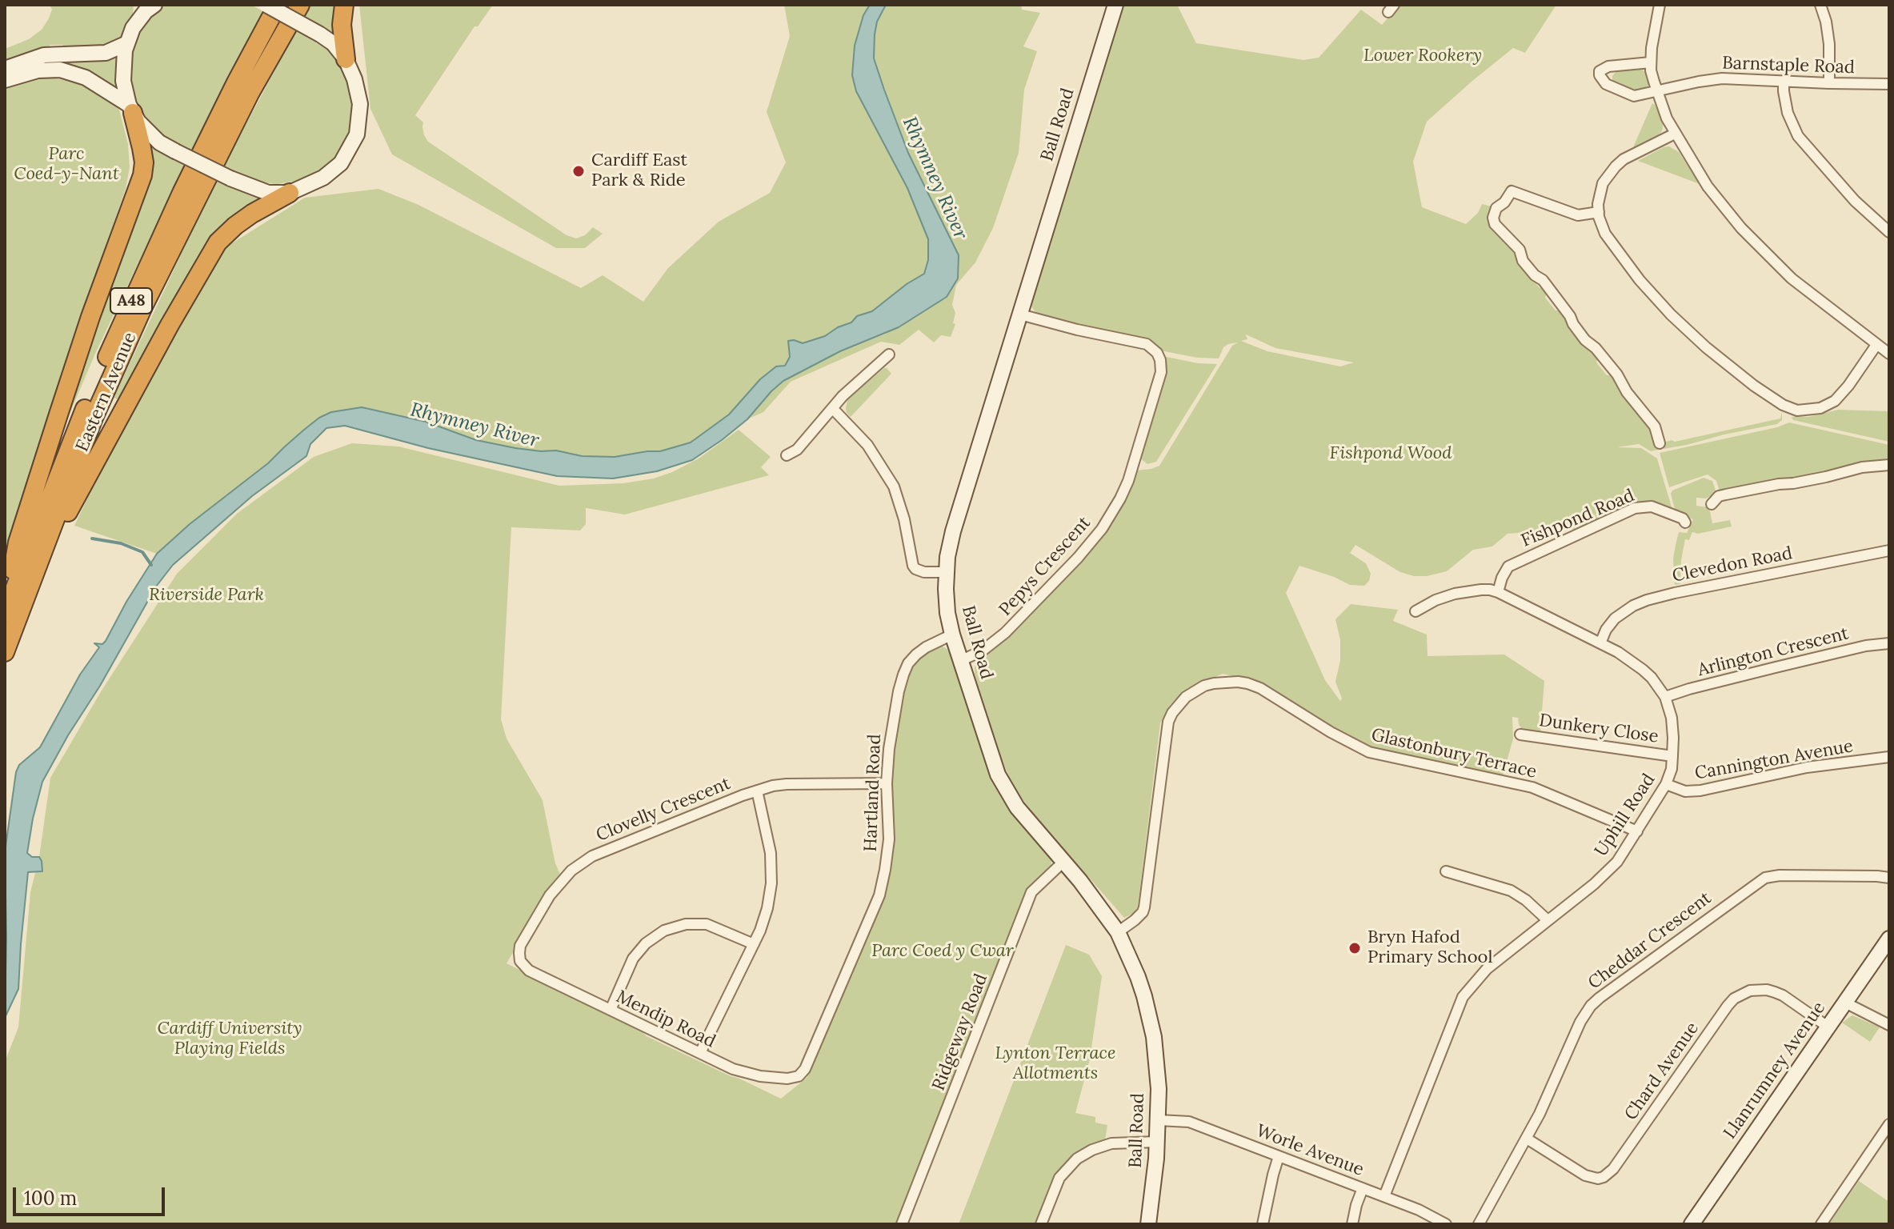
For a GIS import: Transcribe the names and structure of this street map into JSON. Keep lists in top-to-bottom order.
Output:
{
  "streets": {
    "highway": ["A48", "Eastern Avenue"],
    "street": [
      "Barnstaple Road",
      "Ball Road",
      "Fishpond Road",
      "Clevedon Road",
      "Pepys Crescent",
      "Arlington Crescent",
      "Dunkery Close",
      "Glastonbury Terrace",
      "Cannington Avenue",
      "Hartland Road",
      "Clovelly Crescent",
      "Uphill Road",
      "Cheddar Crescent",
      "Mendip Road",
      "Ridgeway Road",
      "Llanrumney Avenue",
      "Chard Avenue",
      "Worle Avenue"
    ]
  },
  "crossings": [
    ["Ball Road", "Pepys Crescent"],
    ["Ball Road", "Glastonbury Terrace"],
    ["Ball Road", "Hartland Road"],
    ["Ball Road", "Ridgeway Road"],
    ["Ball Road", "Worle Avenue"],
    ["Fishpond Road", "Uphill Road"],
    ["Clevedon Road", "Uphill Road"],
    ["Arlington Crescent", "Uphill Road"],
    ["Dunkery Close", "Uphill Road"],
    ["Glastonbury Terrace", "Uphill Road"],
    ["Cannington Avenue", "Uphill Road"],
    ["Hartland Road", "Clovelly Crescent"],
    ["Hartland Road", "Mendip Road"],
    ["Clovelly Crescent", "Mendip Road"],
    ["Uphill Road", "Worle Avenue"],
    ["Cheddar Crescent", "Chard Avenue"],
    ["Llanrumney Avenue", "Chard Avenue"]
  ],
  "water": ["Rhymney River"],
  "parks": [
    "Lower Rookery",
    "Parc Coed-y-Nant",
    "Fishpond Wood",
    "Riverside Park",
    "Parc Coed y Cwar",
    "Cardiff University Playing Fields",
    "Lynton Terrace Allotments"
  ],
  "places": ["Cardiff East Park & Ride", "Bryn Hafod Primary School"],
  "scale_bar": "100 m"
}
